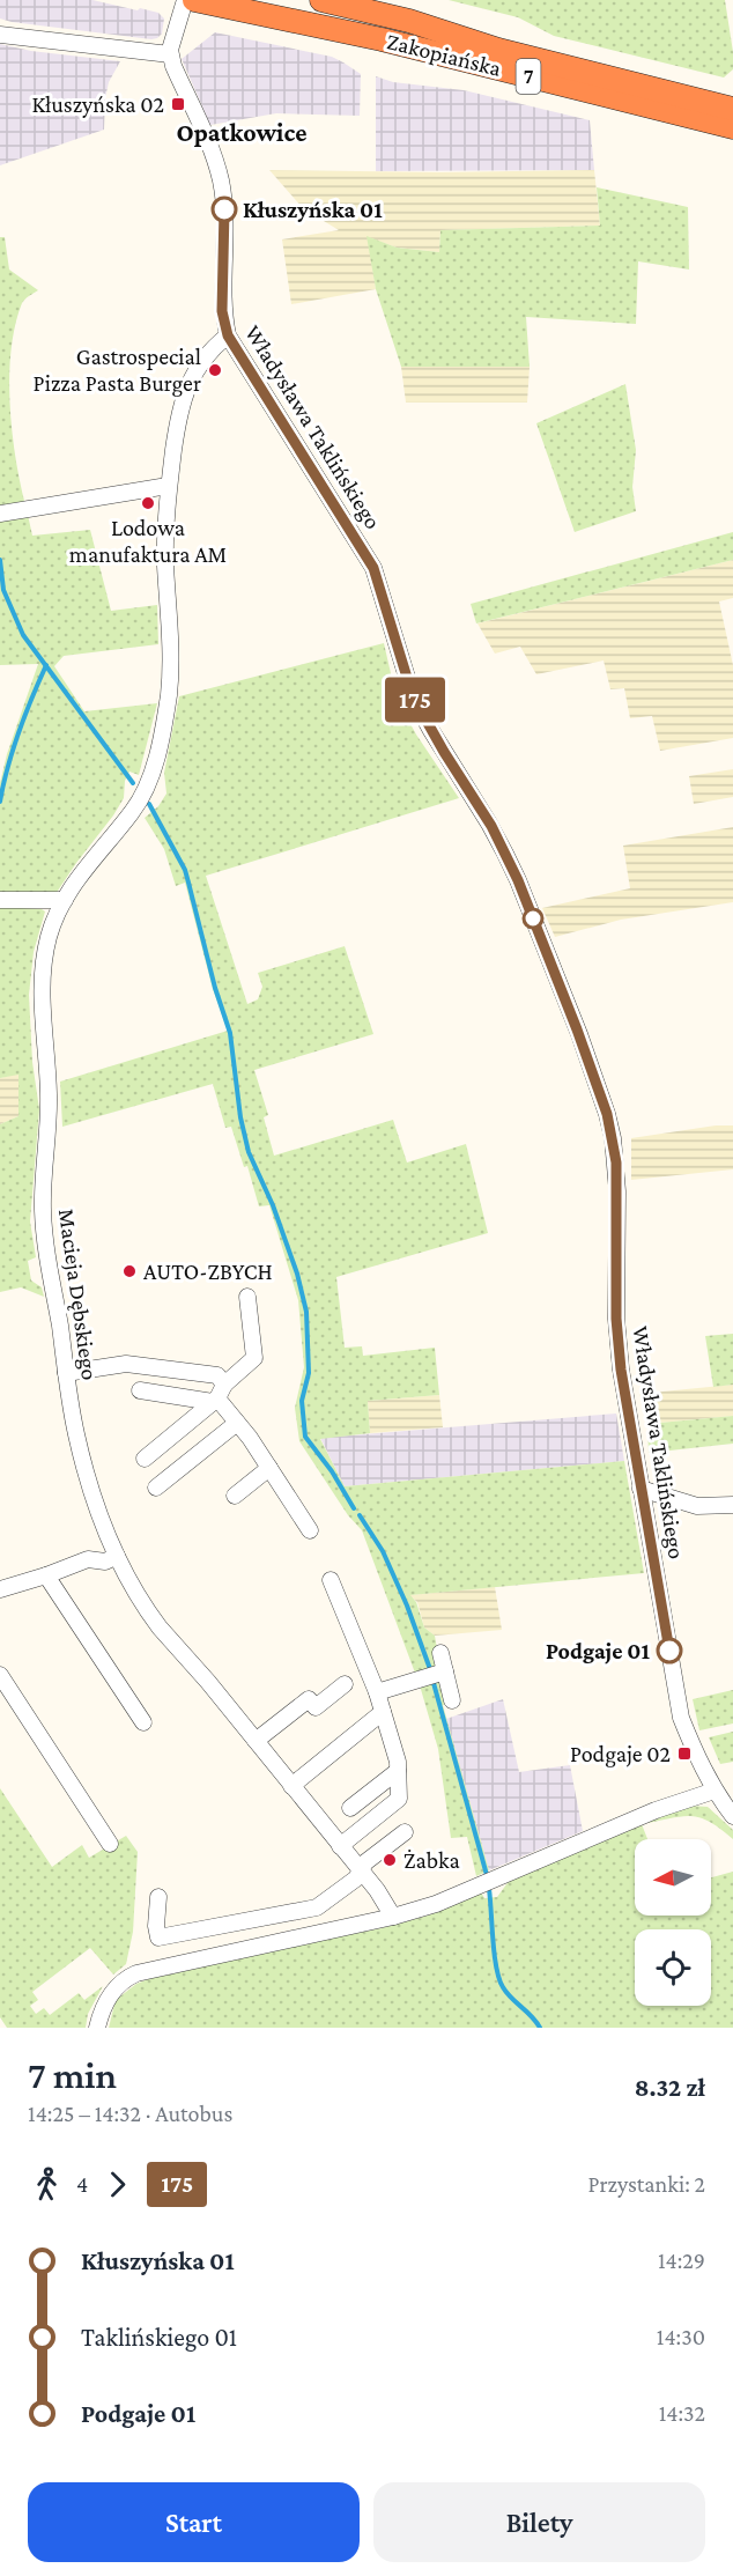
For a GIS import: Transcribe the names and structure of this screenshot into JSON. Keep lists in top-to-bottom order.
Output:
{
  "streets": {
    "highway": ["Zakopiańska", "7"],
    "street": ["Władysława Taklińskiego", "Macieja Dębskiego"]
  },
  "crossings": [
    ["Władysława Taklińskiego", "Macieja Dębskiego"]
  ],
  "districts": ["Opatkowice"],
  "places": {
    "transit": ["Kłuszyńska 02", "Podgaje 02"],
    "other": [
      "Kłuszyńska 01",
      "Gastrospecial Pizza Pasta Burger",
      "Lodowa manufaktura AM",
      "AUTO-ZBYCH",
      "Podgaje 01",
      "Żabka"
    ]
  },
  "lines": ["bus line 175"],
  "north": "left",
  "page": {
    "on_map": "175",
    "heading": ["7 min", "14:25 – 14:32 · Autobus", "8.32 zł"],
    "legs": ["4", "175", "Przystanki: 2"],
    "list": [
      {
        "name": "Kłuszyńska 01",
        "value": "14:29"
      },
      {
        "name": "Taklińskiego 01",
        "value": "14:30"
      },
      {
        "name": "Podgaje 01",
        "value": "14:32"
      }
    ],
    "buttons": ["Start", "Bilety"]
  }
}
